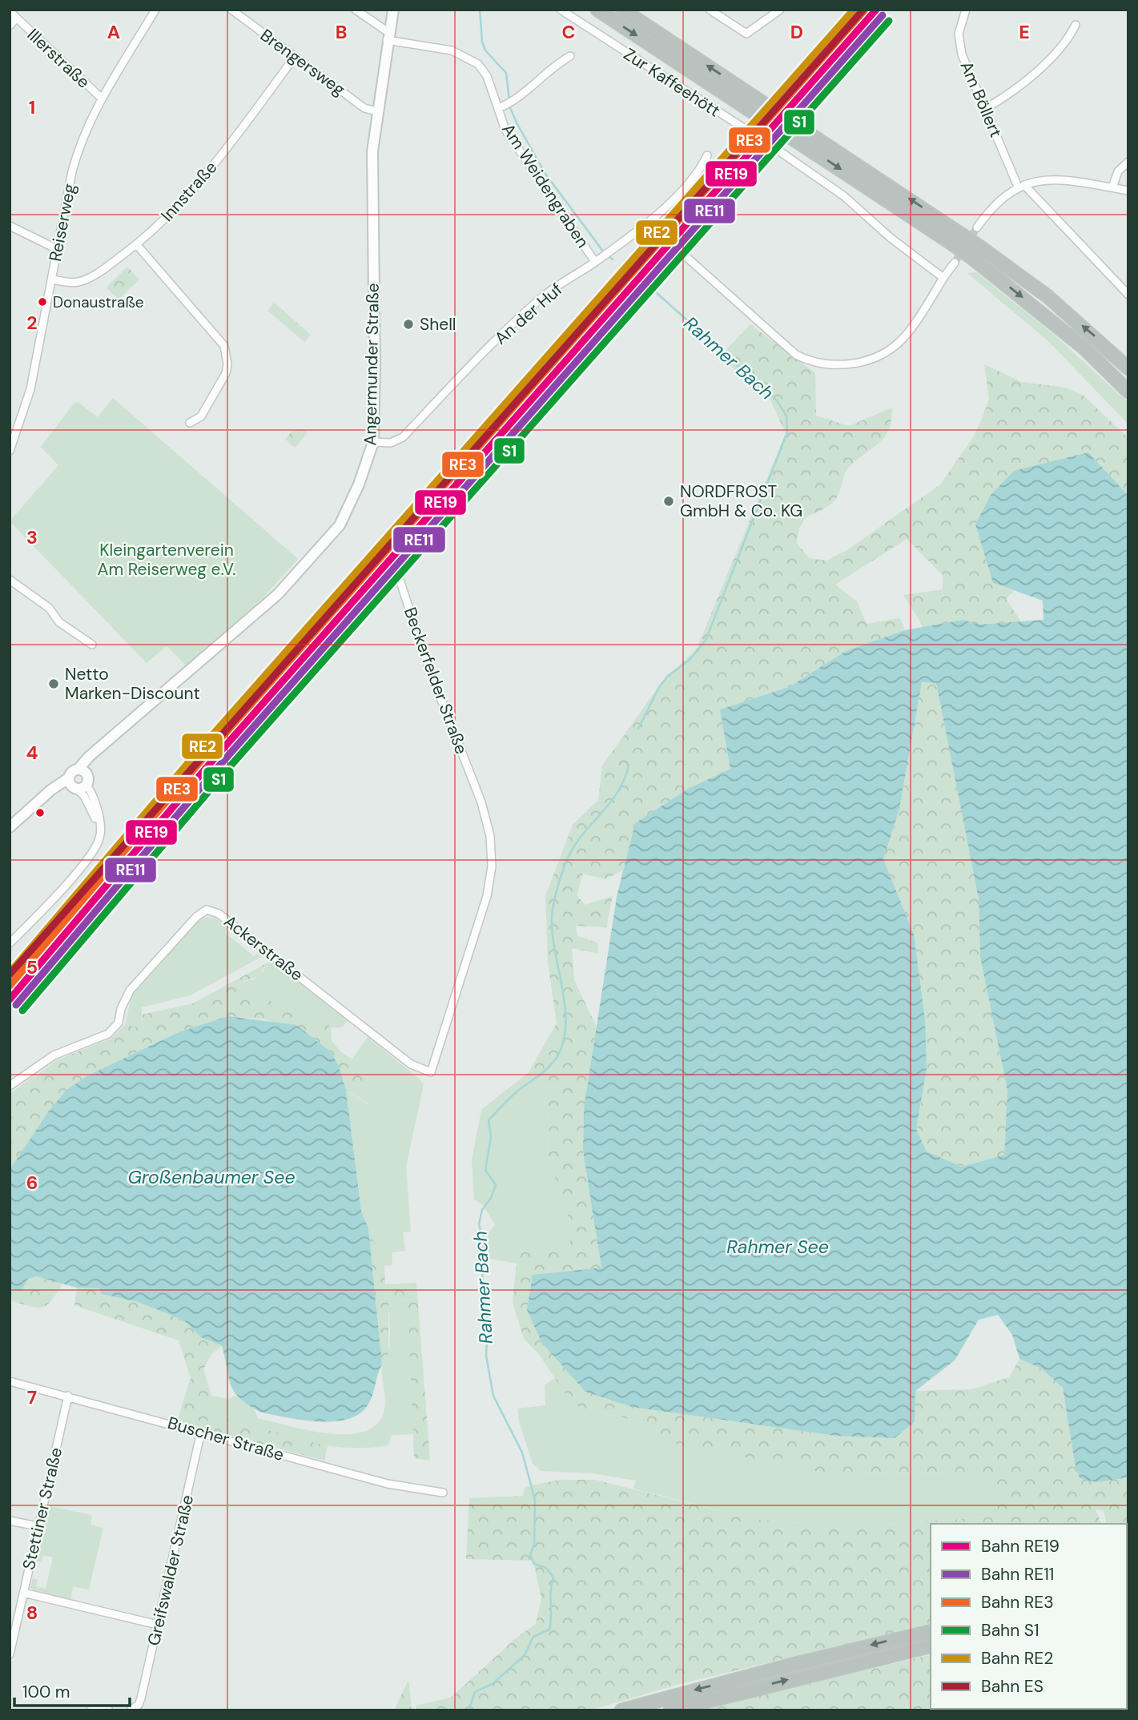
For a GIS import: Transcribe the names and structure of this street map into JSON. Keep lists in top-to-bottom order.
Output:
{
  "streets": {
    "main road": ["Angermunder Straße"],
    "street": [
      "Illerstraße",
      "Brengersweg",
      "Zur Kaffeehött",
      "Am Böllert",
      "Am Weidengraben",
      "Innstraße",
      "Reiserweg",
      "An der Huf",
      "Beckerfelder Straße",
      "Ackerstraße",
      "Buscher Straße",
      "Stettiner Straße",
      "Greifswalder Straße"
    ]
  },
  "crossings": [
    ["Illerstraße", "Reiserweg"],
    ["Brengersweg", "Innstraße"],
    ["Brengersweg", "Angermunder Straße"],
    ["Zur Kaffeehött", "Beckerfelder Straße"],
    ["Am Weidengraben", "An der Huf"],
    ["Am Weidengraben", "Angermunder Straße"],
    ["Innstraße", "Reiserweg"],
    ["An der Huf", "Angermunder Straße"],
    ["Beckerfelder Straße", "Ackerstraße"],
    ["Buscher Straße", "Stettiner Straße"],
    ["Buscher Straße", "Greifswalder Straße"]
  ],
  "water": ["Rahmer Bach", "Großenbaumer See", "Rahmer See"],
  "parks": ["Kleingartenverein Am Reiserweg e.V."],
  "places": [
    "Donaustraße",
    "Shell",
    "NORDFROST GmbH & Co. KG",
    "Netto Marken-Discount"
  ],
  "lines": [
    "rail line RE19",
    "rail line RE3",
    "rail line RE2",
    "rail line ES",
    "rail line RE11",
    "rail line S1"
  ],
  "legend": [
    "Bahn RE19",
    "Bahn RE11",
    "Bahn RE3",
    "Bahn S1",
    "Bahn RE2",
    "Bahn ES"
  ],
  "scale_bar": "100 m",
  "grid": {
    "columns": [
      "A",
      "B",
      "C",
      "D",
      "E"
    ],
    "rows": [
      "1",
      "2",
      "3",
      "4",
      "5",
      "6",
      "7",
      "8"
    ]
  }
}
